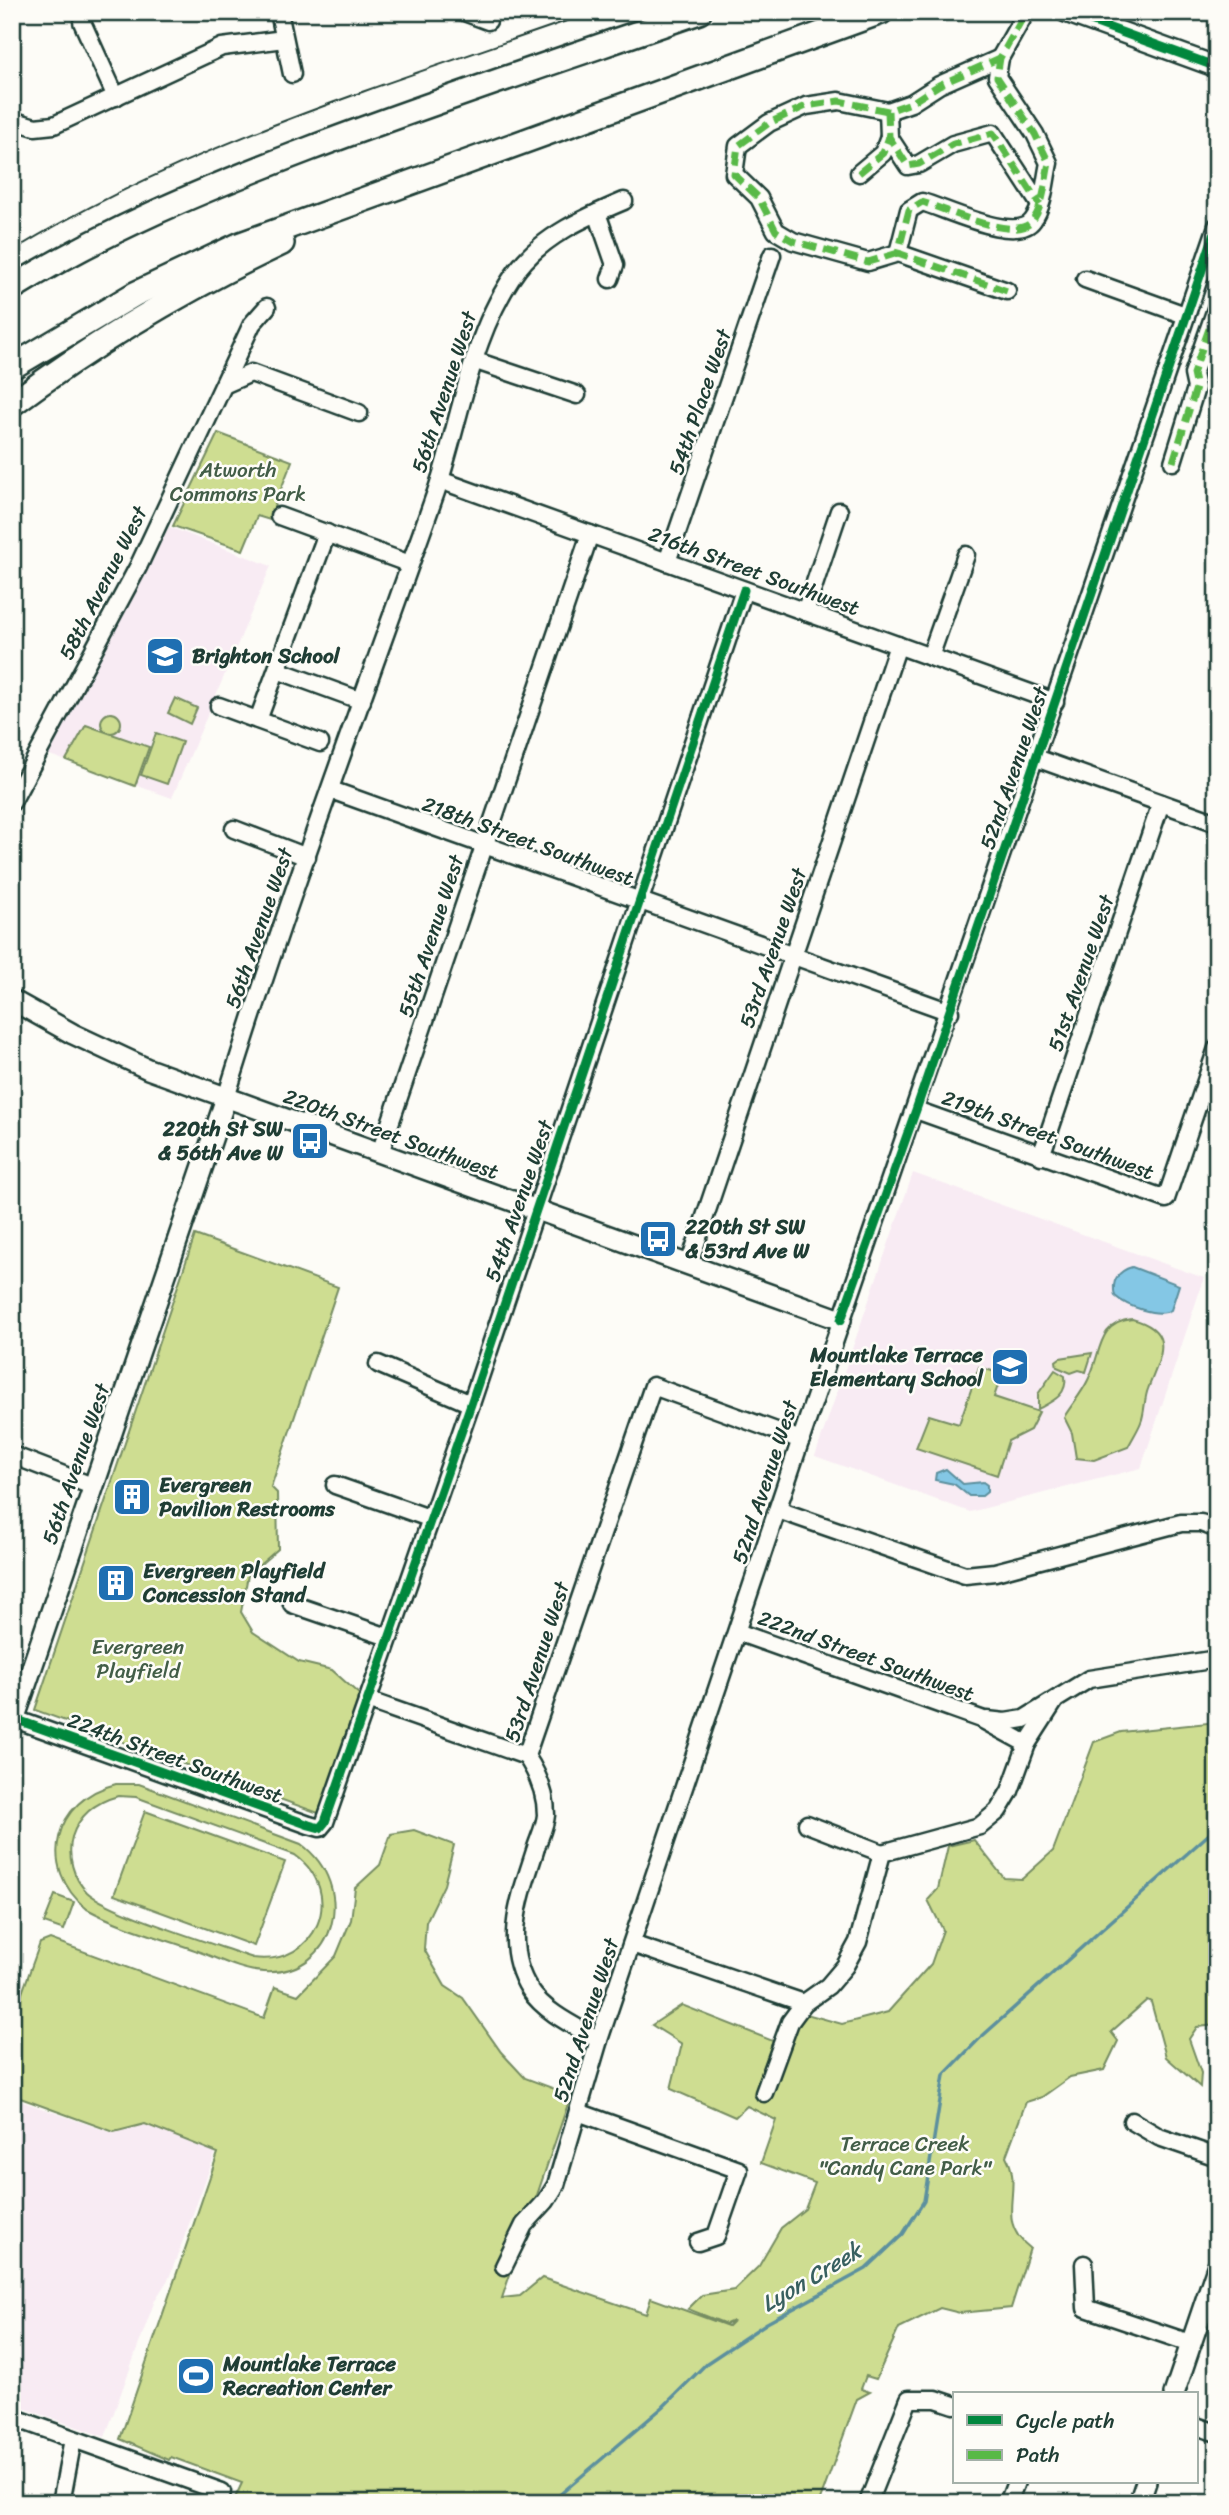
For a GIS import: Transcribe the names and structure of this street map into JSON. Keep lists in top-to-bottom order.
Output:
{
  "streets": {
    "main road": ["56th Avenue West", "220th Street Southwest"],
    "street": [
      "54th Place West",
      "216th Street Southwest",
      "58th Avenue West",
      "52nd Avenue West",
      "218th Street Southwest",
      "55th Avenue West",
      "53rd Avenue West",
      "51st Avenue West",
      "219th Street Southwest",
      "54th Avenue West",
      "222nd Street Southwest",
      "224th Street Southwest"
    ]
  },
  "crossings": [
    ["56th Avenue West", "216th Street Southwest"],
    ["56th Avenue West", "218th Street Southwest"],
    ["56th Avenue West", "220th Street Southwest"],
    ["56th Avenue West", "224th Street Southwest"],
    ["54th Place West", "216th Street Southwest"],
    ["216th Street Southwest", "52nd Avenue West"],
    ["216th Street Southwest", "55th Avenue West"],
    ["216th Street Southwest", "53rd Avenue West"],
    ["216th Street Southwest", "54th Avenue West"],
    ["52nd Avenue West", "218th Street Southwest"],
    ["52nd Avenue West", "53rd Avenue West"],
    ["52nd Avenue West", "220th Street Southwest"],
    ["52nd Avenue West", "219th Street Southwest"],
    ["52nd Avenue West", "222nd Street Southwest"],
    ["218th Street Southwest", "55th Avenue West"],
    ["218th Street Southwest", "53rd Avenue West"],
    ["218th Street Southwest", "54th Avenue West"],
    ["55th Avenue West", "220th Street Southwest"],
    ["53rd Avenue West", "220th Street Southwest"],
    ["51st Avenue West", "219th Street Southwest"],
    ["220th Street Southwest", "54th Avenue West"],
    ["54th Avenue West", "224th Street Southwest"]
  ],
  "water": ["Lyon Creek"],
  "parks": ["Atworth Commons Park", "Evergreen Playfield", "Terrace Creek \"Candy Cane Park\""],
  "places": {
    "school or university": ["Brighton School", "Mountlake Terrace Elementary School"],
    "bus stop": ["220th St SW & 56th Ave W", "220th St SW & 53rd Ave W"],
    "building": ["Evergreen Pavilion Restrooms", "Evergreen Playfield Concession Stand"],
    "sports": ["Mountlake Terrace Recreation Center"]
  },
  "legend": ["Cycle path", "Path"]
}
